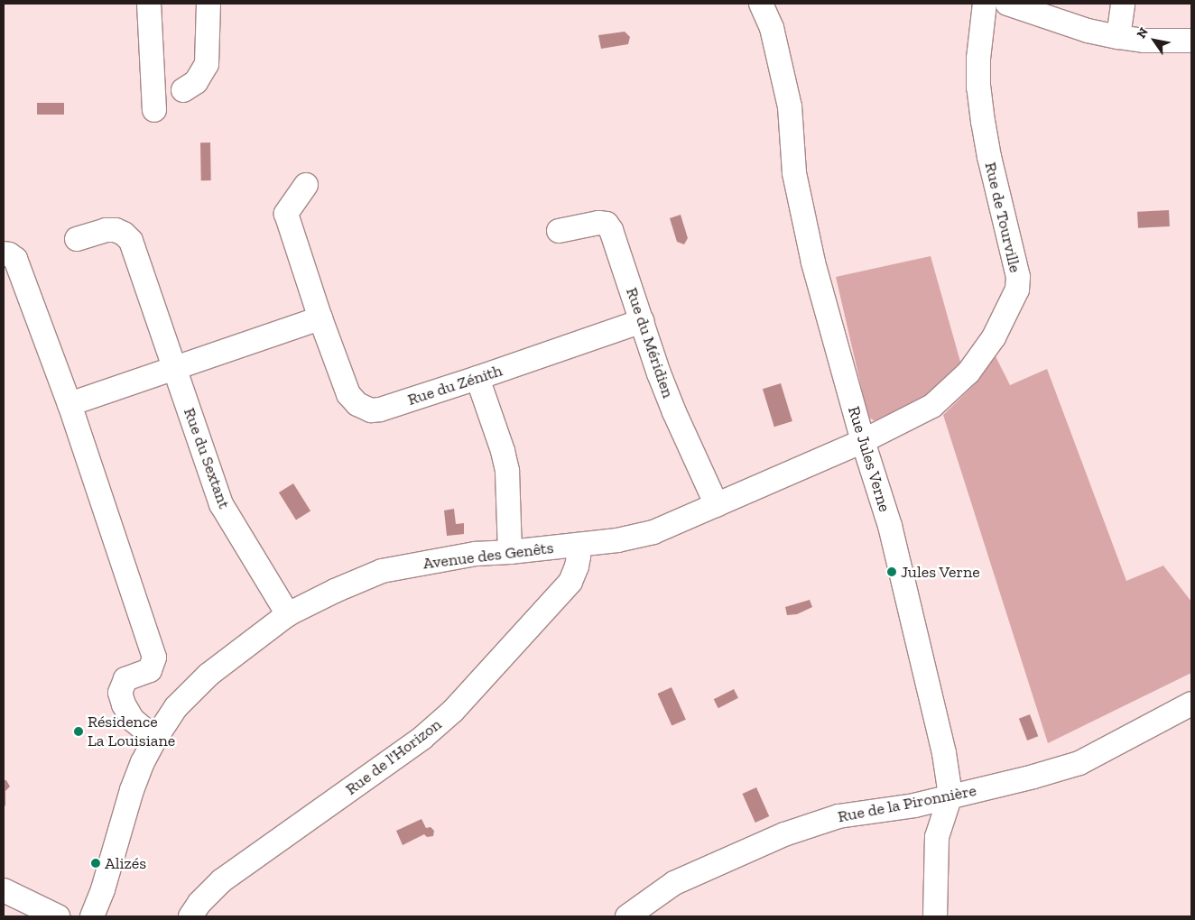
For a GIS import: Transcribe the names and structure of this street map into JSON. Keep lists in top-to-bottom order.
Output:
{
  "streets": {
    "street": [
      "Rue de Tourville",
      "Rue du Méridien",
      "Rue du Zénith",
      "Rue du Sextant",
      "Rue Jules Verne",
      "Avenue des Genêts",
      "Rue de l'Horizon",
      "Rue de la Pironnière"
    ]
  },
  "crossings": [
    ["Rue de Tourville", "Rue Jules Verne"],
    ["Rue de Tourville", "Avenue des Genêts"],
    ["Rue du Méridien", "Rue du Zénith"],
    ["Rue du Méridien", "Avenue des Genêts"],
    ["Rue du Sextant", "Avenue des Genêts"],
    ["Rue Jules Verne", "Avenue des Genêts"],
    ["Rue Jules Verne", "Rue de la Pironnière"],
    ["Avenue des Genêts", "Rue de l'Horizon"]
  ],
  "places": ["Jules Verne", "Résidence La Louisiane", "Alizés"],
  "north": "top left"
}
